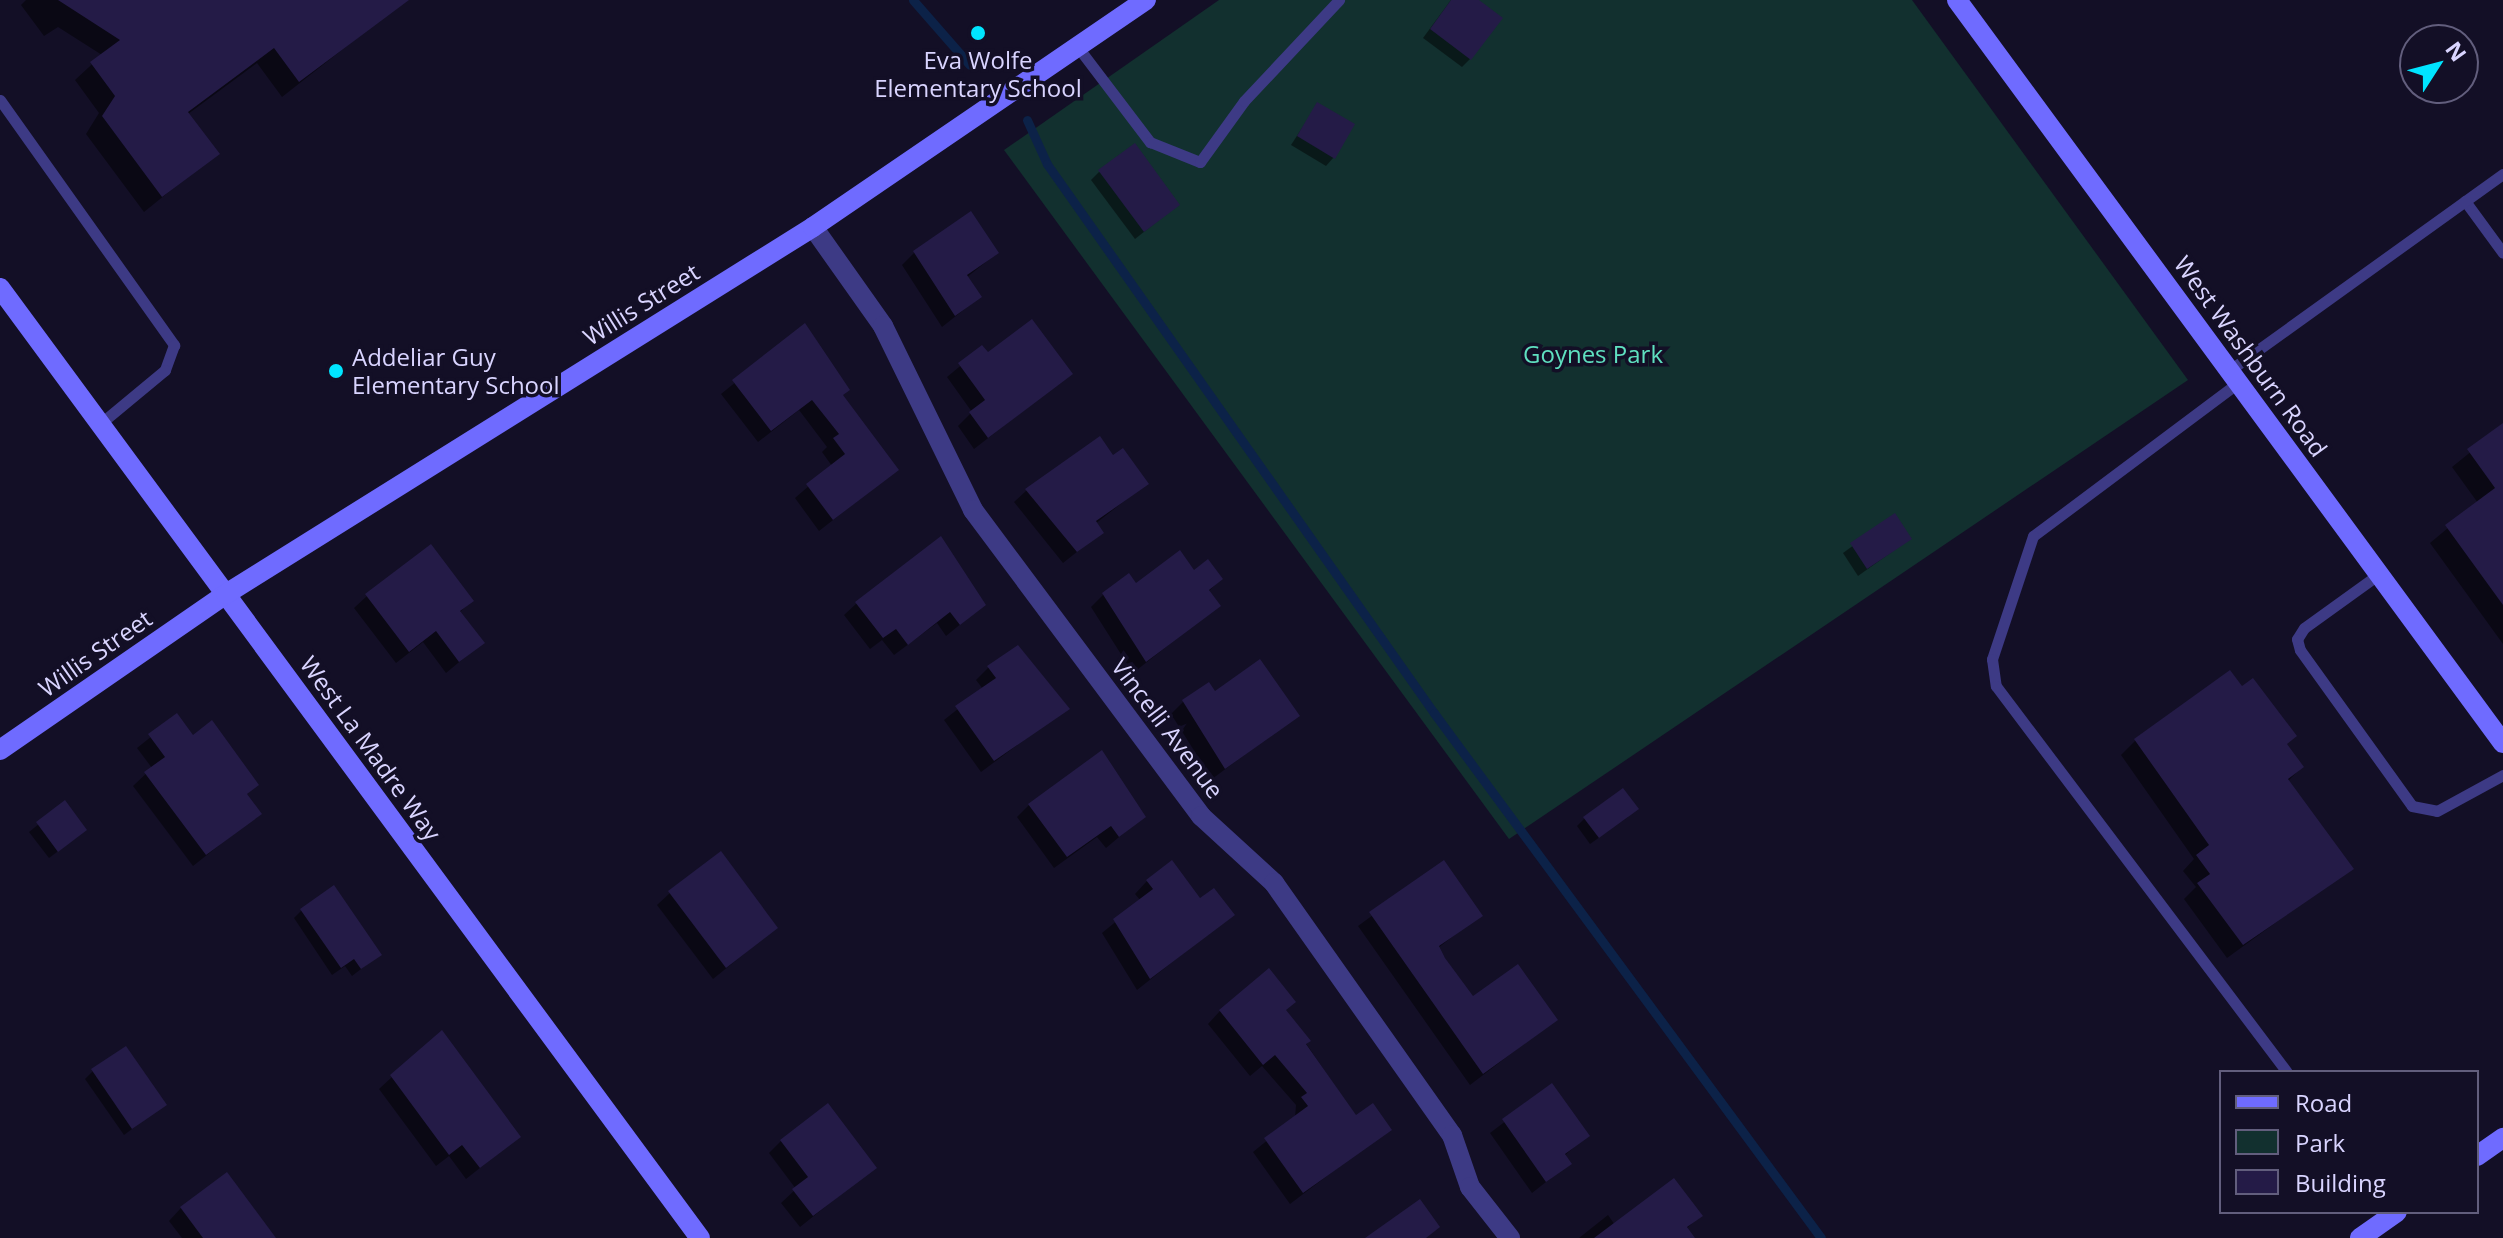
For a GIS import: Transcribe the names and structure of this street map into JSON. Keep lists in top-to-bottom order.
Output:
{
  "streets": {
    "street": [
      "Willis Street",
      "West Washburn Road",
      "Vincelli Avenue",
      "West La Madre Way"
    ]
  },
  "crossings": [
    ["Willis Street", "Vincelli Avenue"],
    ["Willis Street", "West La Madre Way"]
  ],
  "parks": ["Goynes Park"],
  "places": ["Eva Wolfe Elementary School", "Addeliar Guy Elementary School"],
  "legend": ["Road", "Park", "Building"],
  "north": "top right"
}
